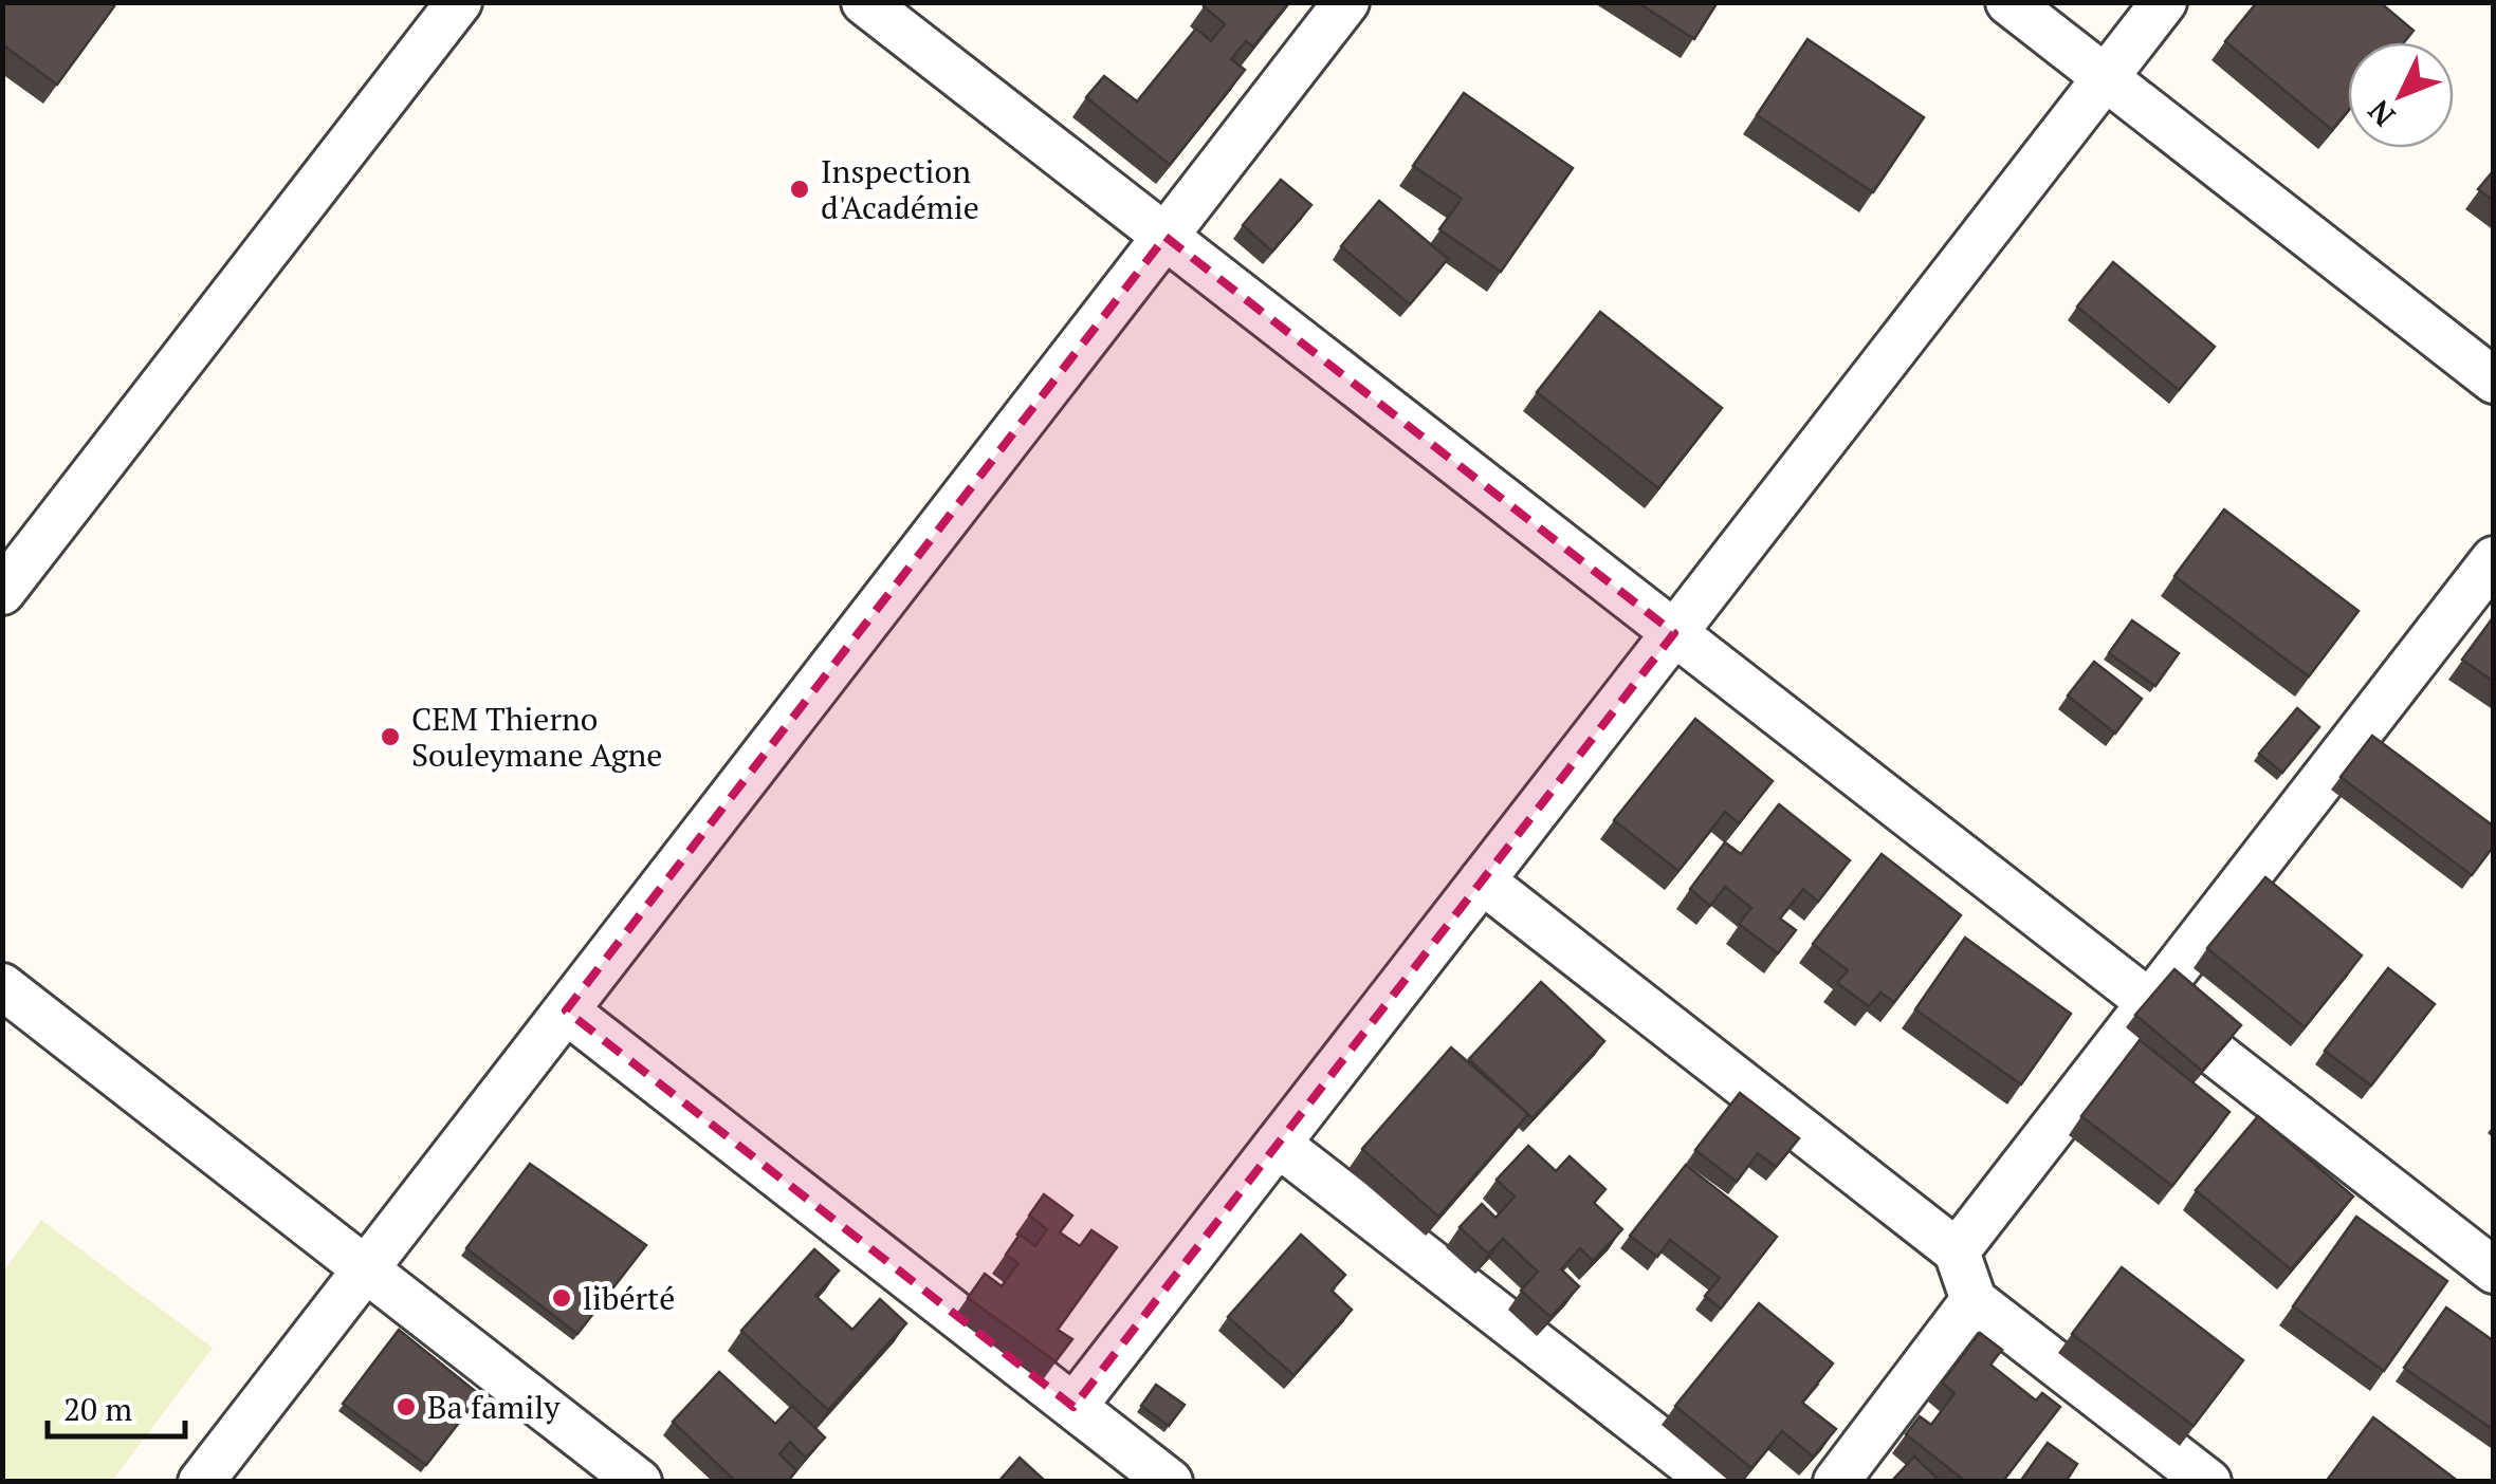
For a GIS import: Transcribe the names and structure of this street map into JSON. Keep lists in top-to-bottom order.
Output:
{
  "places": [
    "Inspection d'Académie",
    "CEM Thierno Souleymane Agne",
    "libérté",
    "Ba family"
  ],
  "scale_bar": "20 m",
  "north": "bottom left"
}
